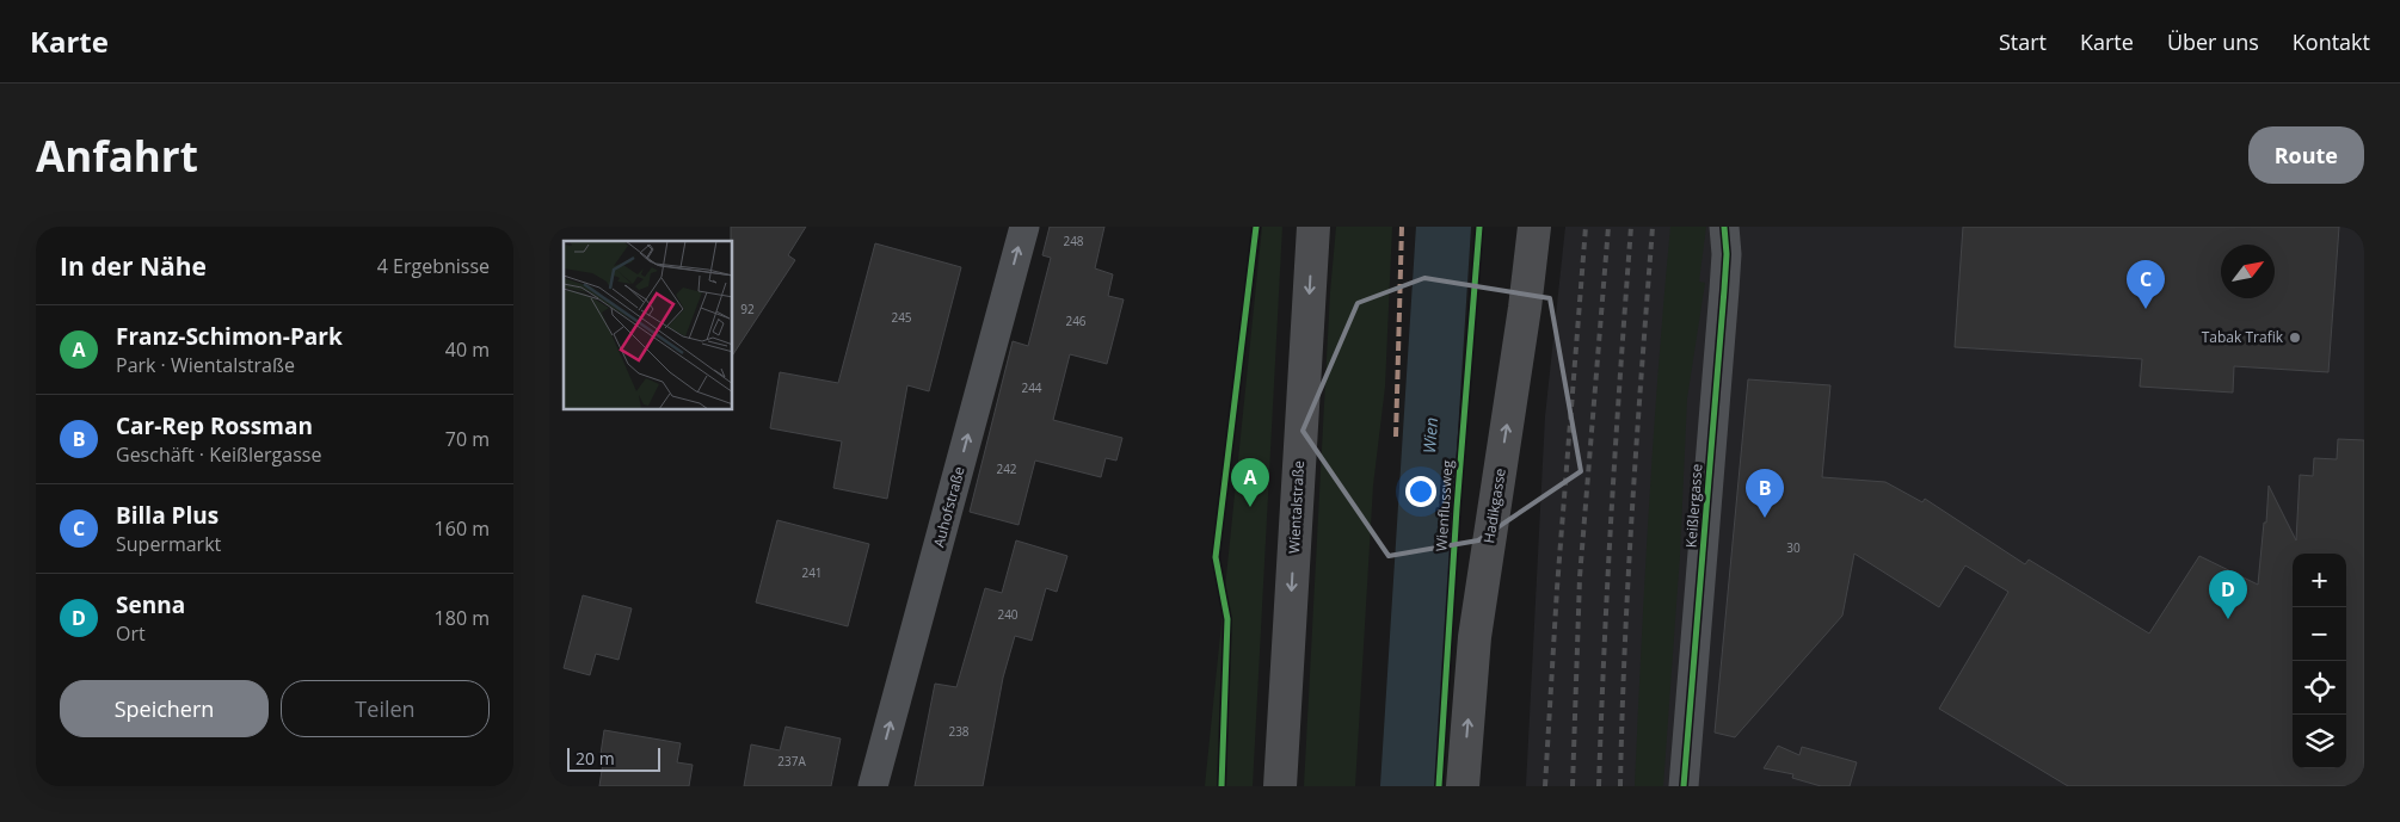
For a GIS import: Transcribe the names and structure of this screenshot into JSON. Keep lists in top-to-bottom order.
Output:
{
  "streets": {
    "main road": ["Hadikgasse", "Wientalstraße"],
    "street": ["Keißlergasse", "Auhofstraße"],
    "cycle path": ["Wienflussweg"]
  },
  "one_way": ["Hadikgasse", "Auhofstraße", "Wientalstraße"],
  "water": ["Wien"],
  "places": ["Tabak Trafik"],
  "house_numbers": [
    "248",
    "92",
    "245",
    "246",
    "244",
    "242",
    "30",
    "241",
    "240",
    "238",
    "237A"
  ],
  "scale_bar": "20 m",
  "north": "top right",
  "page": {
    "header": "Karte",
    "nav": [
      "Start",
      "Karte",
      "Über uns",
      "Kontakt"
    ],
    "buttons": [
      "Route",
      ["Speichern", "Teilen"]
    ],
    "title": "Anfahrt",
    "heading": ["In der Nähe", "4 Ergebnisse"],
    "pins": [
      "C",
      "A",
      "B",
      "D"
    ],
    "list": [
      {
        "mark": "A",
        "name": "Franz-Schimon-Park",
        "note": "Park · Wientalstraße",
        "value": "40 m"
      },
      {
        "mark": "B",
        "name": "Car-Rep Rossman",
        "note": "Geschäft · Keißlergasse",
        "value": "70 m"
      },
      {
        "mark": "C",
        "name": "Billa Plus",
        "note": "Supermarkt",
        "value": "160 m"
      },
      {
        "mark": "D",
        "name": "Senna",
        "note": "Ort",
        "value": "180 m"
      }
    ],
    "map_buttons": ["+", "−"],
    "scale": "20 m"
  }
}
